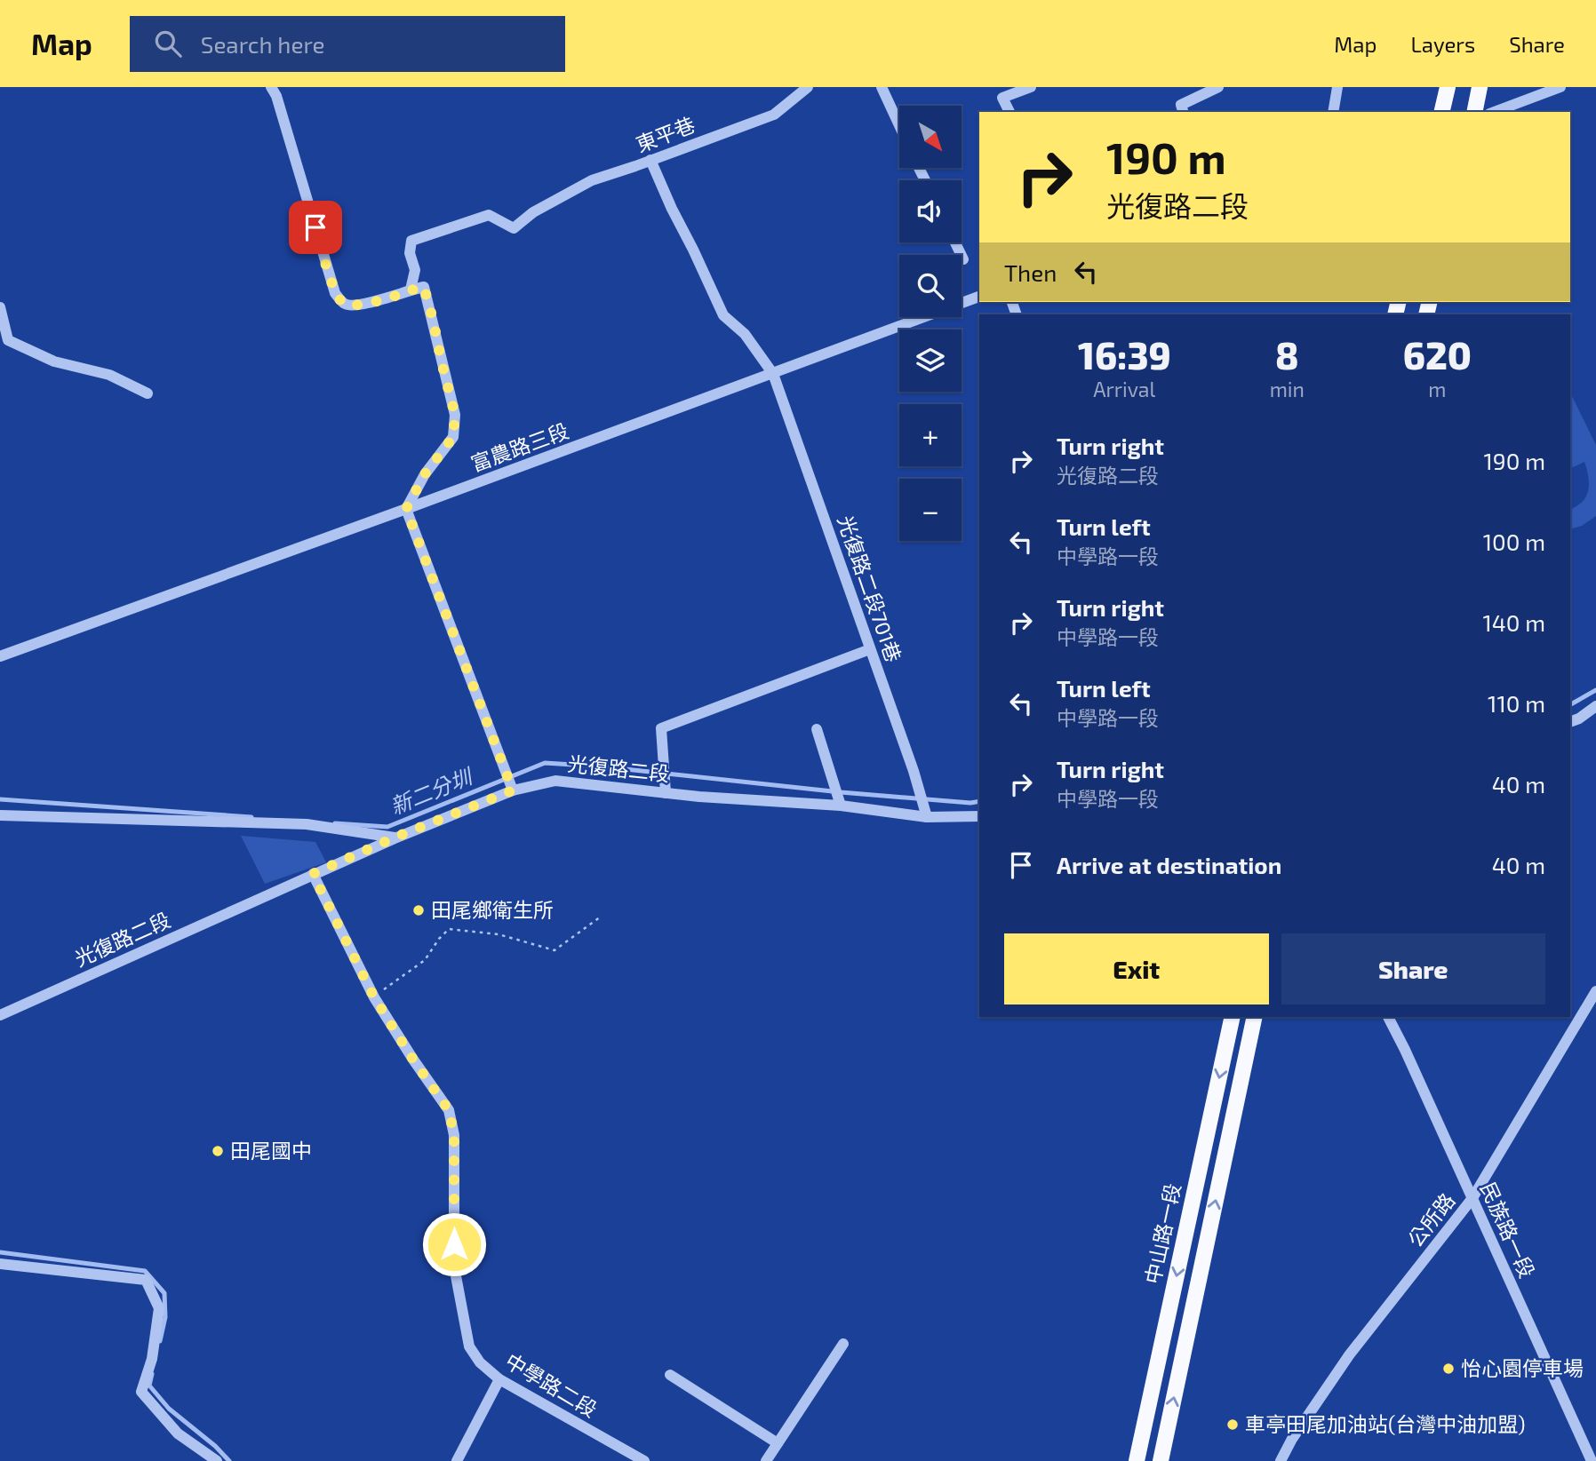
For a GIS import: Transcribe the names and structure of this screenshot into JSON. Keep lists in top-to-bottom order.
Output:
{
  "streets": {
    "main road": ["中山路一段"],
    "street": [
      "東平巷",
      "富農路三段",
      "光復路二段701巷",
      "光復路二段",
      "公所路",
      "民族路一段",
      "中學路二段"
    ]
  },
  "crossings": [
    ["東平巷", "光復路二段701巷"],
    ["富農路三段", "光復路二段701巷"],
    ["光復路二段701巷", "光復路二段"],
    ["光復路二段", "中學路二段"],
    ["公所路", "民族路一段"]
  ],
  "water": ["新二分圳"],
  "places": [
    "田尾鄉衛生所",
    "田尾國中",
    "怡心園停車場",
    "車亭田尾加油站(台灣中油加盟)"
  ],
  "north": "bottom right",
  "page": {
    "header": "Map",
    "search": "Search here",
    "nav": ["Map", "Layers", "Share"],
    "map_buttons": ["+", "−"],
    "turn": ["190 m", "光復路二段"],
    "then": "Then",
    "eta": [
      "16:39",
      "Arrival",
      "8",
      "min",
      "620",
      "m"
    ],
    "list": [
      {
        "name": "Turn right",
        "note": "光復路二段",
        "value": "190 m"
      },
      {
        "name": "Turn left",
        "note": "中學路一段",
        "value": "100 m"
      },
      {
        "name": "Turn right",
        "note": "中學路一段",
        "value": "140 m"
      },
      {
        "name": "Turn left",
        "note": "中學路一段",
        "value": "110 m"
      },
      {
        "name": "Turn right",
        "note": "中學路一段",
        "value": "40 m"
      },
      {
        "name": "Arrive at destination",
        "value": "40 m"
      }
    ],
    "buttons": ["Exit", "Share"]
  }
}
